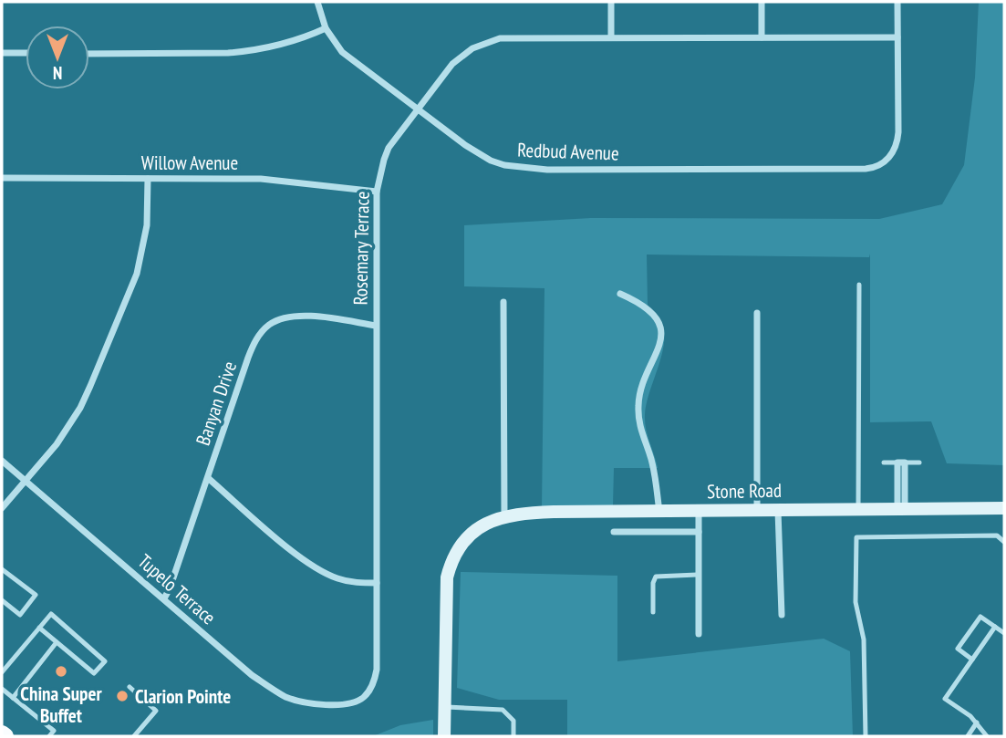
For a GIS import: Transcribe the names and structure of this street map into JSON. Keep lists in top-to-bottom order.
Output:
{
  "streets": {
    "street": [
      "Redbud Avenue",
      "Willow Avenue",
      "Rosemary Terrace",
      "Banyan Drive",
      "Stone Road",
      "Tupelo Terrace"
    ]
  },
  "crossings": [
    ["Redbud Avenue", "Rosemary Terrace"],
    ["Willow Avenue", "Rosemary Terrace"],
    ["Rosemary Terrace", "Banyan Drive"],
    ["Rosemary Terrace", "Tupelo Terrace"],
    ["Banyan Drive", "Tupelo Terrace"]
  ],
  "places": ["China Super Buffet", "Clarion Pointe"],
  "north": "bottom"
}
